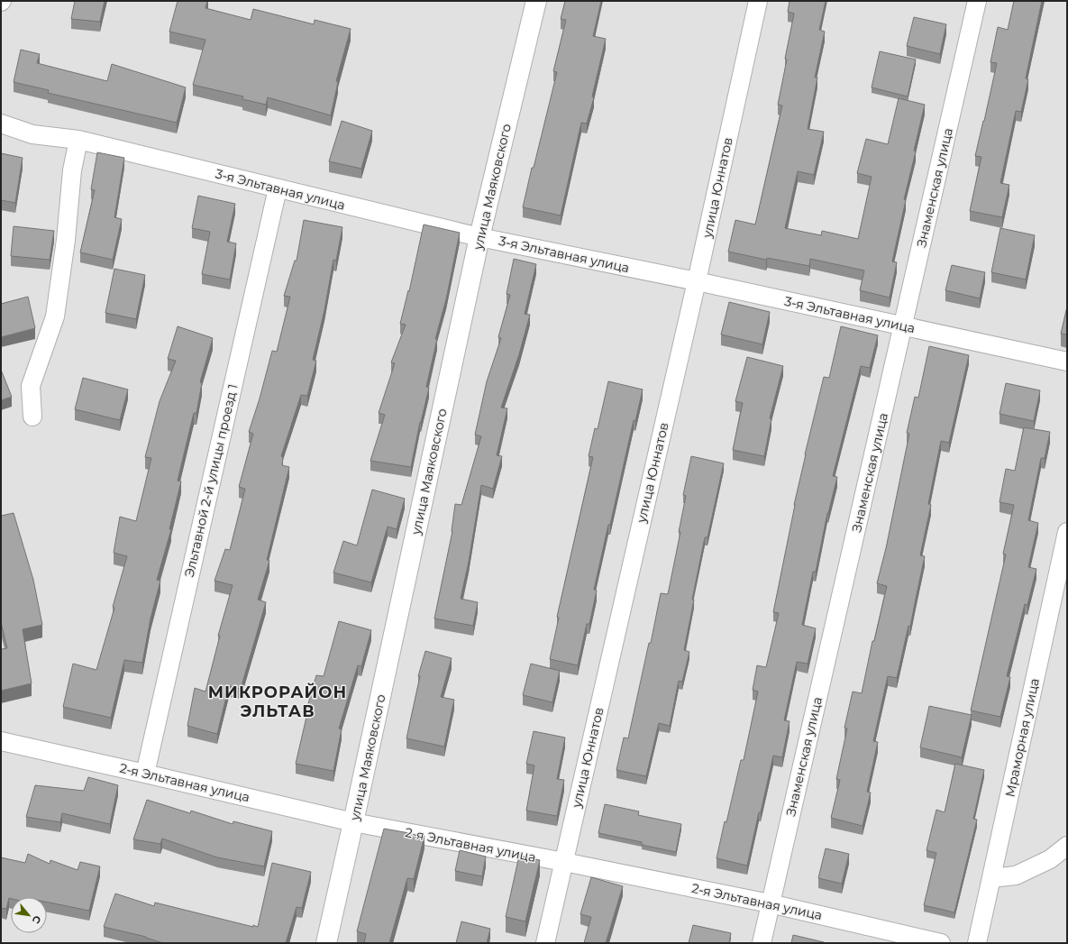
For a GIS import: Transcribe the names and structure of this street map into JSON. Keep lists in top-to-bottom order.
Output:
{
  "streets": {
    "street": [
      "улица Маяковского",
      "улица Юннатов",
      "Знаменская улица",
      "3-я Эльтавная улица",
      "Эльтавной 2-й улицы проезд 1",
      "Мраморная улица",
      "2-я Эльтавная улица"
    ]
  },
  "crossings": [
    ["улица Маяковского", "3-я Эльтавная улица"],
    ["улица Маяковского", "2-я Эльтавная улица"],
    ["улица Юннатов", "3-я Эльтавная улица"],
    ["улица Юннатов", "2-я Эльтавная улица"],
    ["Знаменская улица", "3-я Эльтавная улица"],
    ["Знаменская улица", "2-я Эльтавная улица"],
    ["3-я Эльтавная улица", "Эльтавной 2-й улицы проезд 1"],
    ["Эльтавной 2-й улицы проезд 1", "2-я Эльтавная улица"]
  ],
  "districts": ["МИКРОРАЙОН ЭЛЬТАВ"],
  "north": "bottom right"
}
